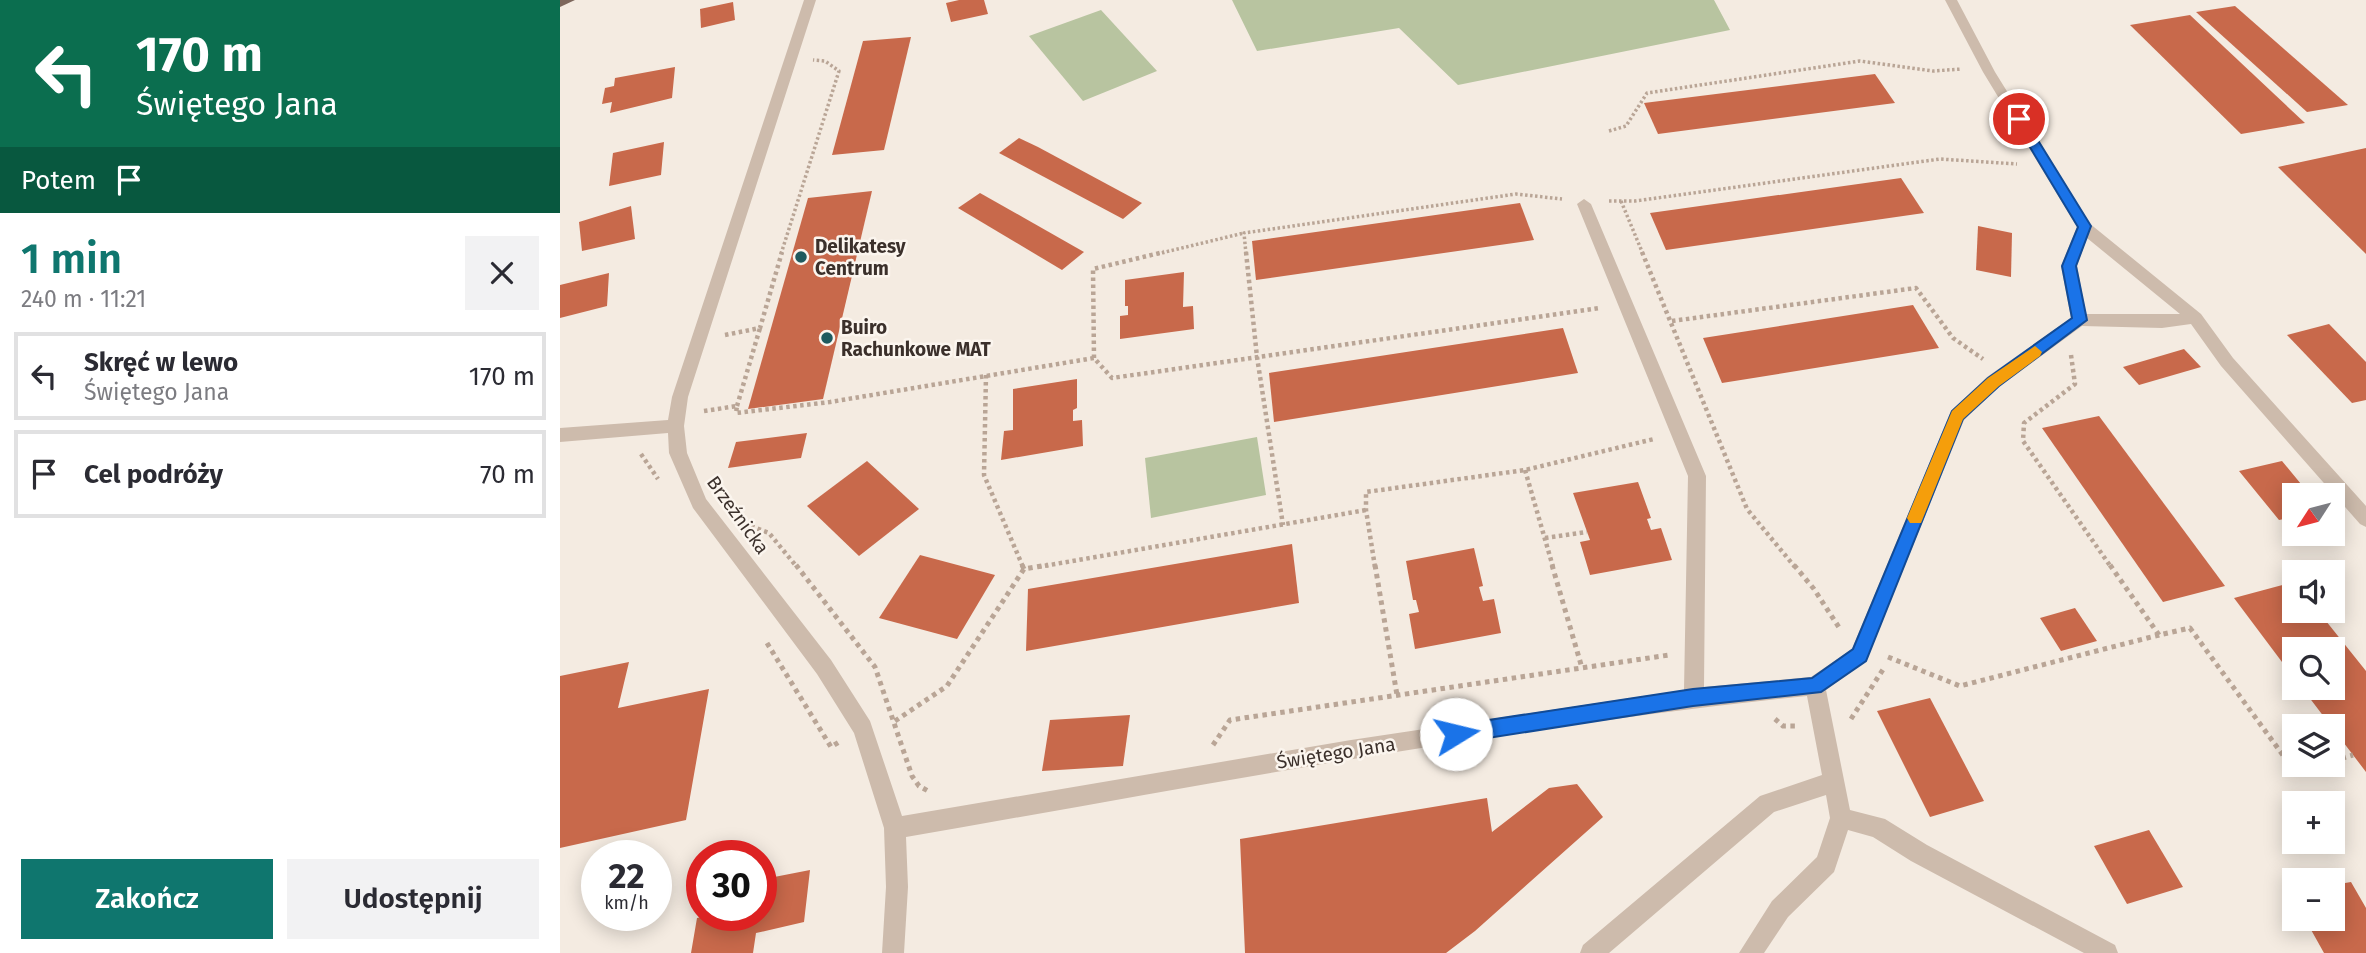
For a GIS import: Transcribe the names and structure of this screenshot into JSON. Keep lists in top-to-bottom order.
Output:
{
  "streets": {
    "street": ["Brzeźnicka", "Świętego Jana"]
  },
  "crossings": [
    ["Brzeźnicka", "Świętego Jana"]
  ],
  "places": ["Delikatesy Centrum", "Buiro Rachunkowe MAT"],
  "north": "bottom left",
  "page": {
    "turn": ["170 m", "Świętego Jana"],
    "then": "Potem",
    "heading": ["1 min", "240 m · 11:21"],
    "list": [
      {
        "name": "Skręć w lewo",
        "note": "Świętego Jana",
        "value": "170 m"
      },
      {
        "name": "Cel podróży",
        "value": "70 m"
      }
    ],
    "map_buttons": ["+", "−"],
    "speed": "22 km/h",
    "limit": "30",
    "buttons": ["Zakończ", "Udostępnij"]
  }
}
